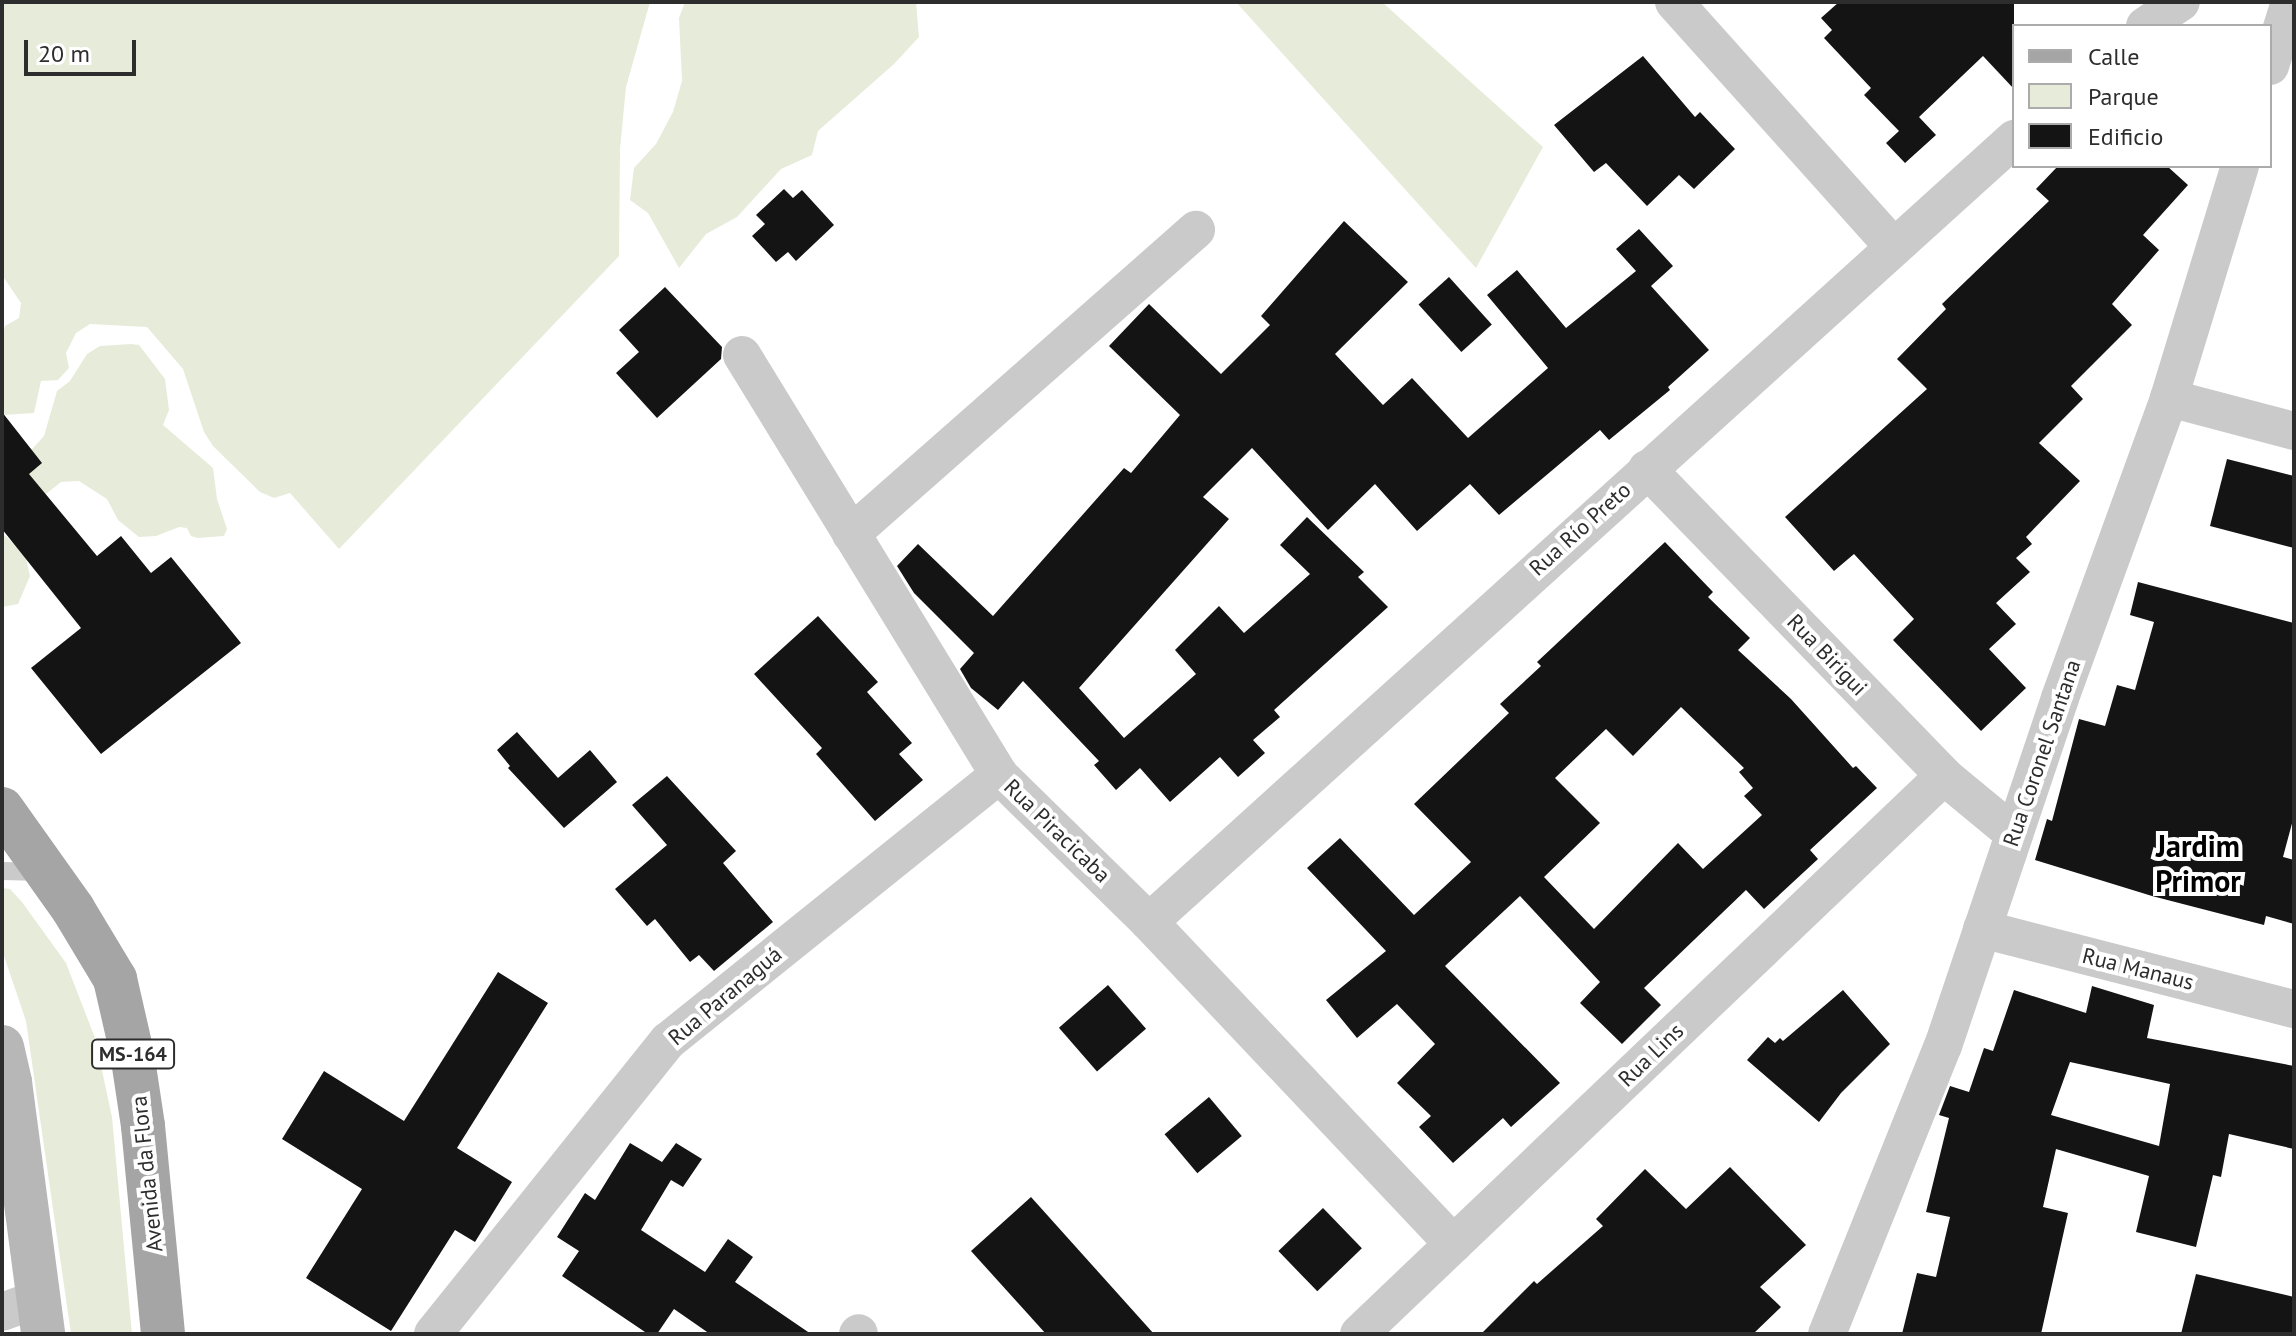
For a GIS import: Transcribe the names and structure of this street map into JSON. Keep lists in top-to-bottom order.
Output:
{
  "streets": {
    "main road": ["MS-164", "Avenida da Flora"],
    "street": [
      "Rua Río Preto",
      "Rua Birigui",
      "Rua Coronel Santana",
      "Rua Piracicaba",
      "Rua Manaus",
      "Rua Paranaguá",
      "Rua Lins"
    ]
  },
  "crossings": [
    ["Rua Río Preto", "Rua Birigui"],
    ["Rua Río Preto", "Rua Piracicaba"],
    ["Rua Birigui", "Rua Coronel Santana"],
    ["Rua Birigui", "Rua Lins"],
    ["Rua Coronel Santana", "Rua Manaus"],
    ["Rua Piracicaba", "Rua Paranaguá"],
    ["Rua Piracicaba", "Rua Lins"]
  ],
  "districts": ["Jardim Primor"],
  "legend": ["Calle", "Parque", "Edificio"],
  "scale_bar": "20 m"
}
